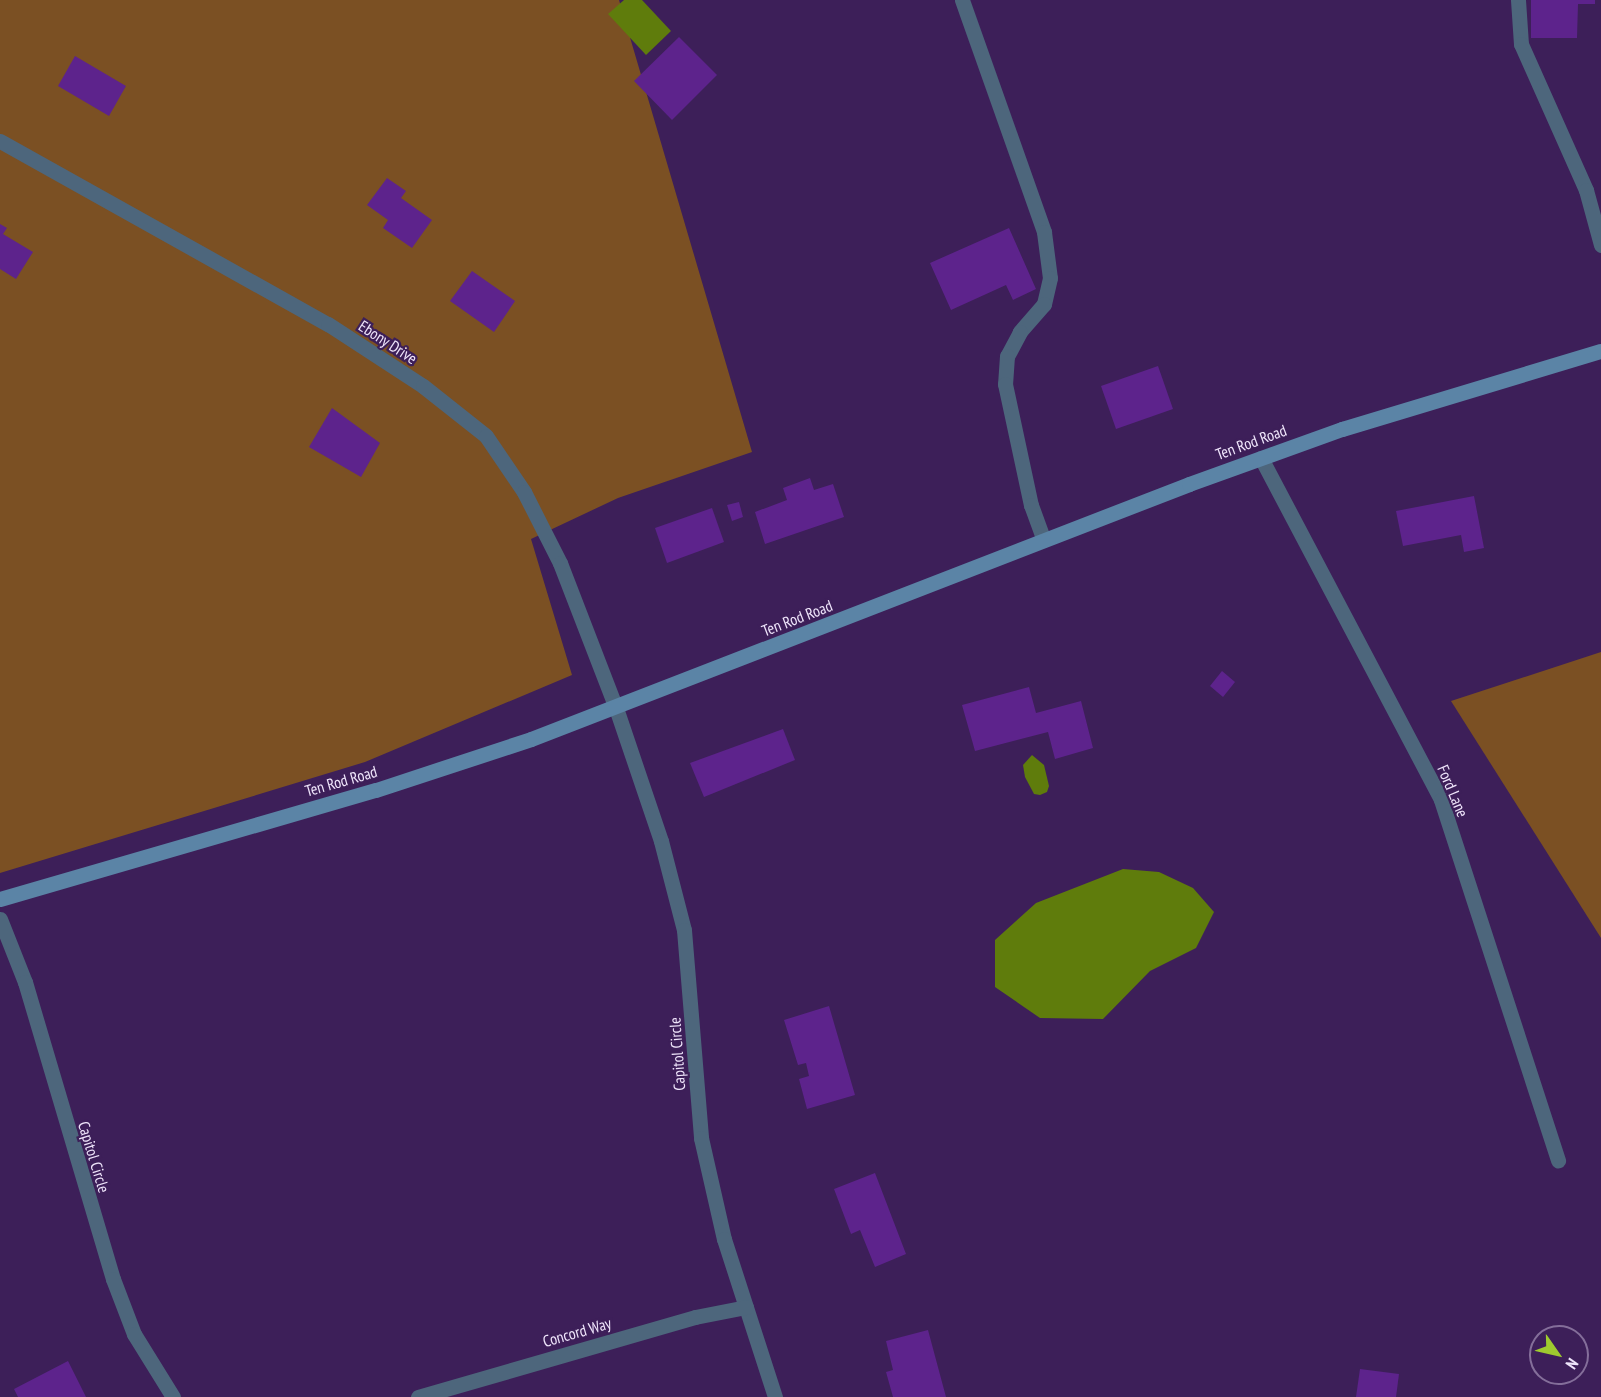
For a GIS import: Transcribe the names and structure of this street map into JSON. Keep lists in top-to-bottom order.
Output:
{
  "streets": {
    "street": [
      "Ebony Drive",
      "Ten Rod Road",
      "Ford Lane",
      "Capitol Circle",
      "Concord Way"
    ]
  },
  "crossings": [
    ["Ebony Drive", "Ten Rod Road"],
    ["Ebony Drive", "Capitol Circle"],
    ["Ten Rod Road", "Ford Lane"],
    ["Ten Rod Road", "Capitol Circle"],
    ["Capitol Circle", "Concord Way"]
  ],
  "north": "bottom right"
}
